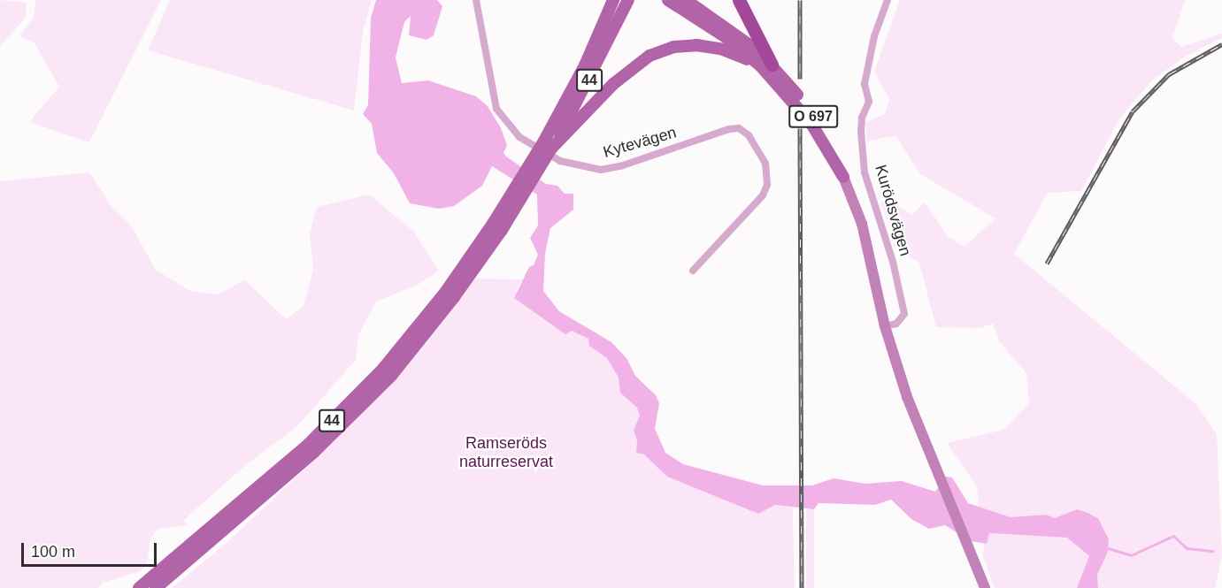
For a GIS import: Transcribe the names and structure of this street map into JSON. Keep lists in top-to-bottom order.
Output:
{
  "streets": {
    "highway": ["O 697"],
    "main road": ["44"],
    "street": ["Kytevägen", "Kurödsvägen"]
  },
  "crossings": [
    ["O 697", "Kurödsvägen"]
  ],
  "parks": ["Ramseröds naturreservat"],
  "scale_bar": "100 m"
}
